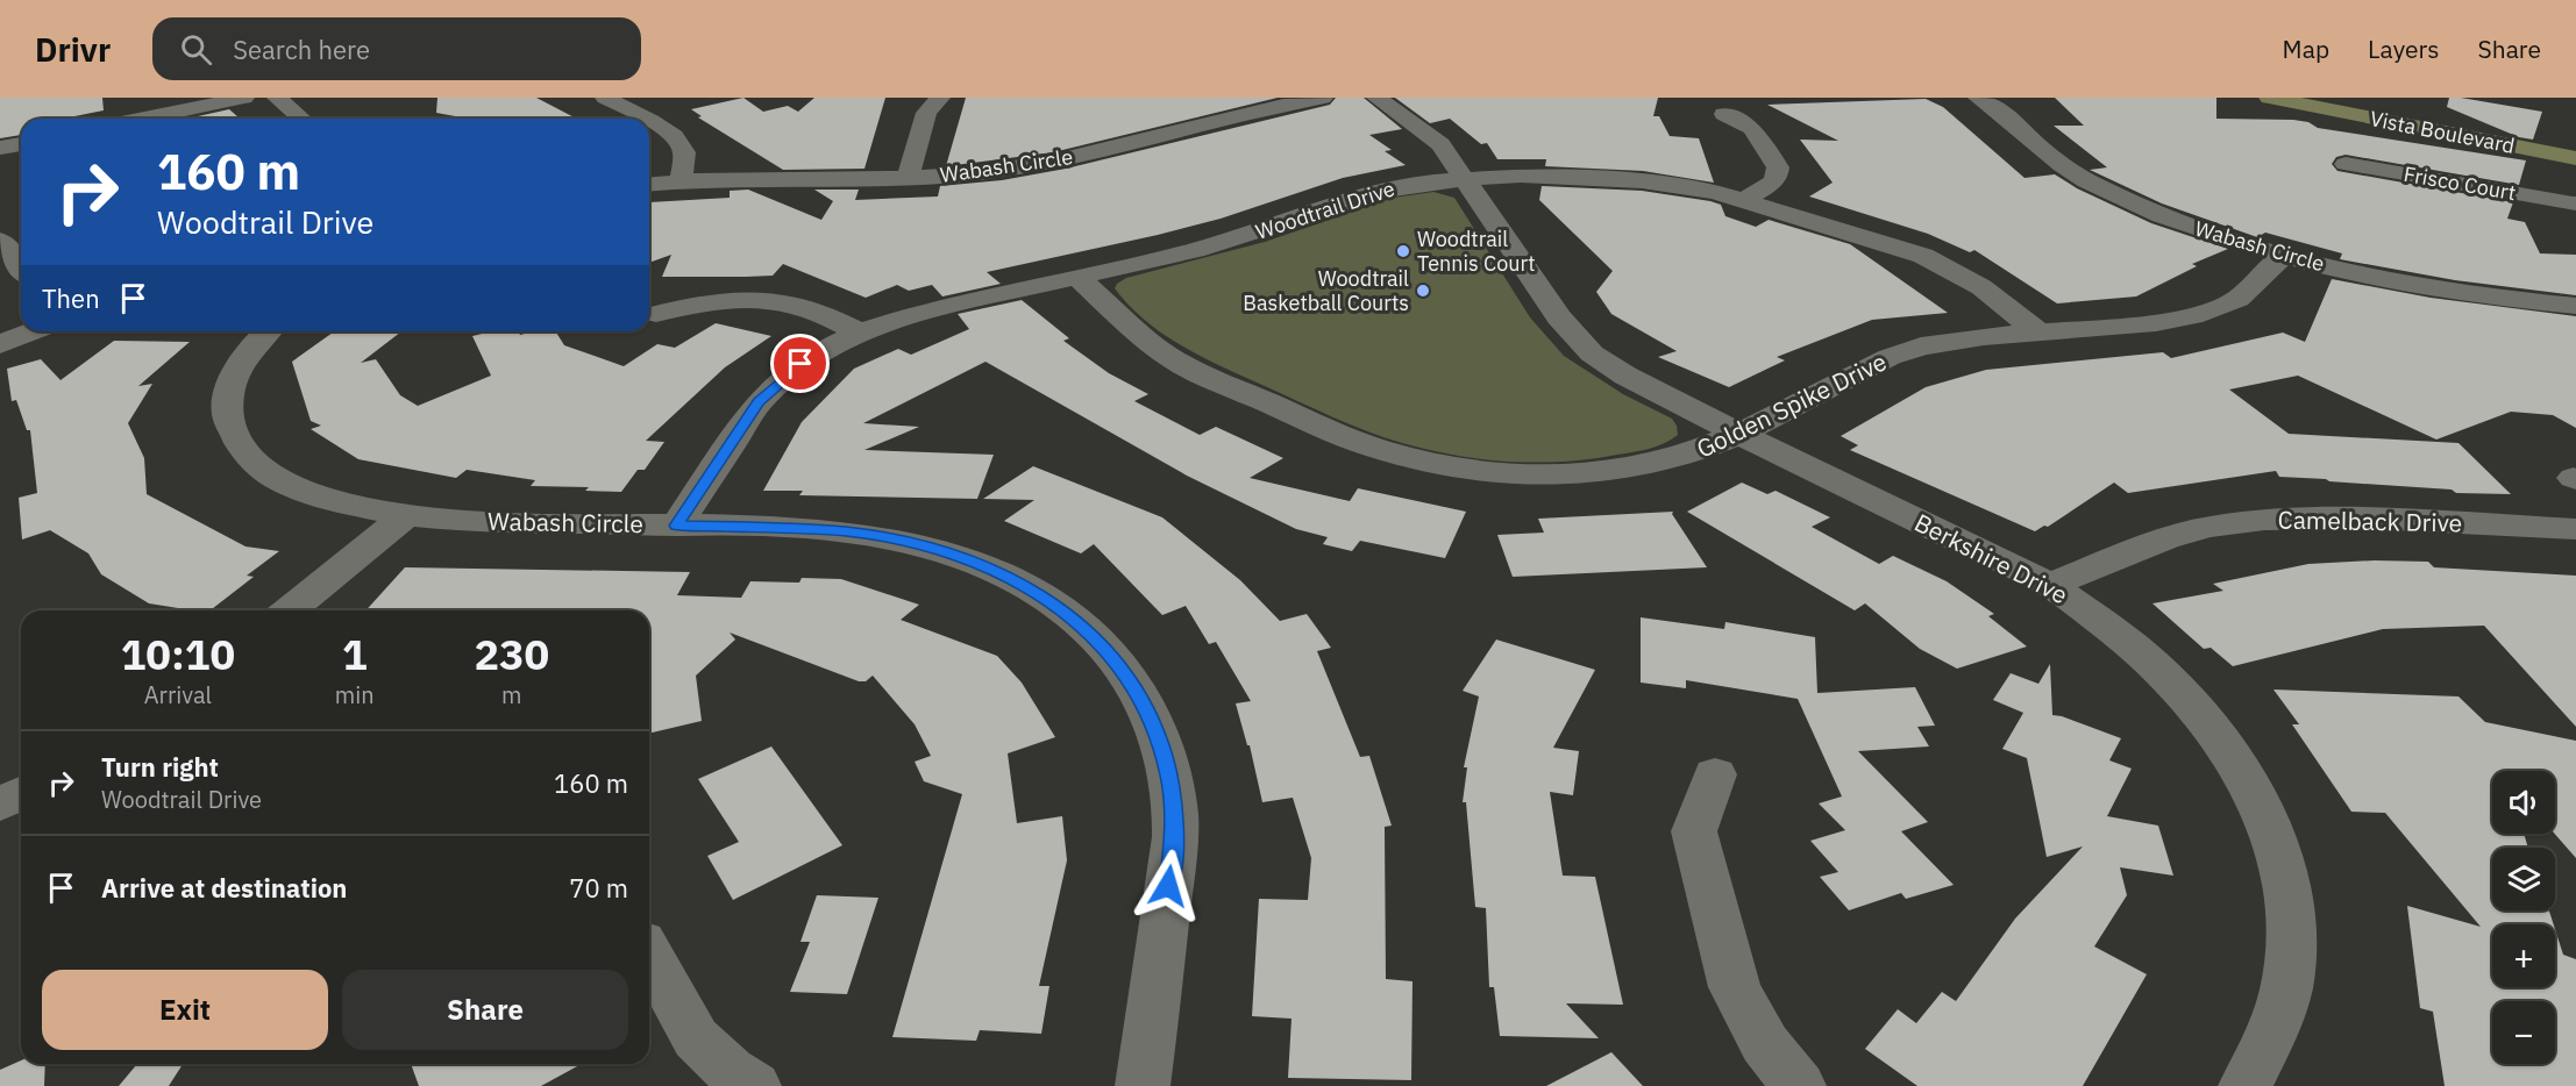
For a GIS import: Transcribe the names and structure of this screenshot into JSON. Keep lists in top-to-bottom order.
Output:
{
  "streets": {
    "main road": ["Vista Boulevard"],
    "street": [
      "Wabash Circle",
      "Frisco Court",
      "Woodtrail Drive",
      "Golden Spike Drive",
      "Camelback Drive",
      "Berkshire Drive"
    ]
  },
  "crossings": [
    ["Wabash Circle", "Woodtrail Drive"],
    ["Wabash Circle", "Golden Spike Drive"],
    ["Woodtrail Drive", "Golden Spike Drive"],
    ["Woodtrail Drive", "Berkshire Drive"],
    ["Golden Spike Drive", "Berkshire Drive"],
    ["Camelback Drive", "Berkshire Drive"]
  ],
  "places": ["Woodtrail Tennis Court", "Woodtrail Basketball Courts"],
  "page": {
    "header": "Drivr",
    "search": "Search here",
    "nav": ["Map", "Layers", "Share"],
    "turn": ["160 m", "Woodtrail Drive"],
    "then": "Then",
    "eta": [
      "10:10",
      "Arrival",
      "1",
      "min",
      "230",
      "m"
    ],
    "list": [
      {
        "name": "Turn right",
        "note": "Woodtrail Drive",
        "value": "160 m"
      },
      {
        "name": "Arrive at destination",
        "value": "70 m"
      }
    ],
    "map_buttons": ["+", "−"],
    "buttons": ["Exit", "Share"]
  }
}
